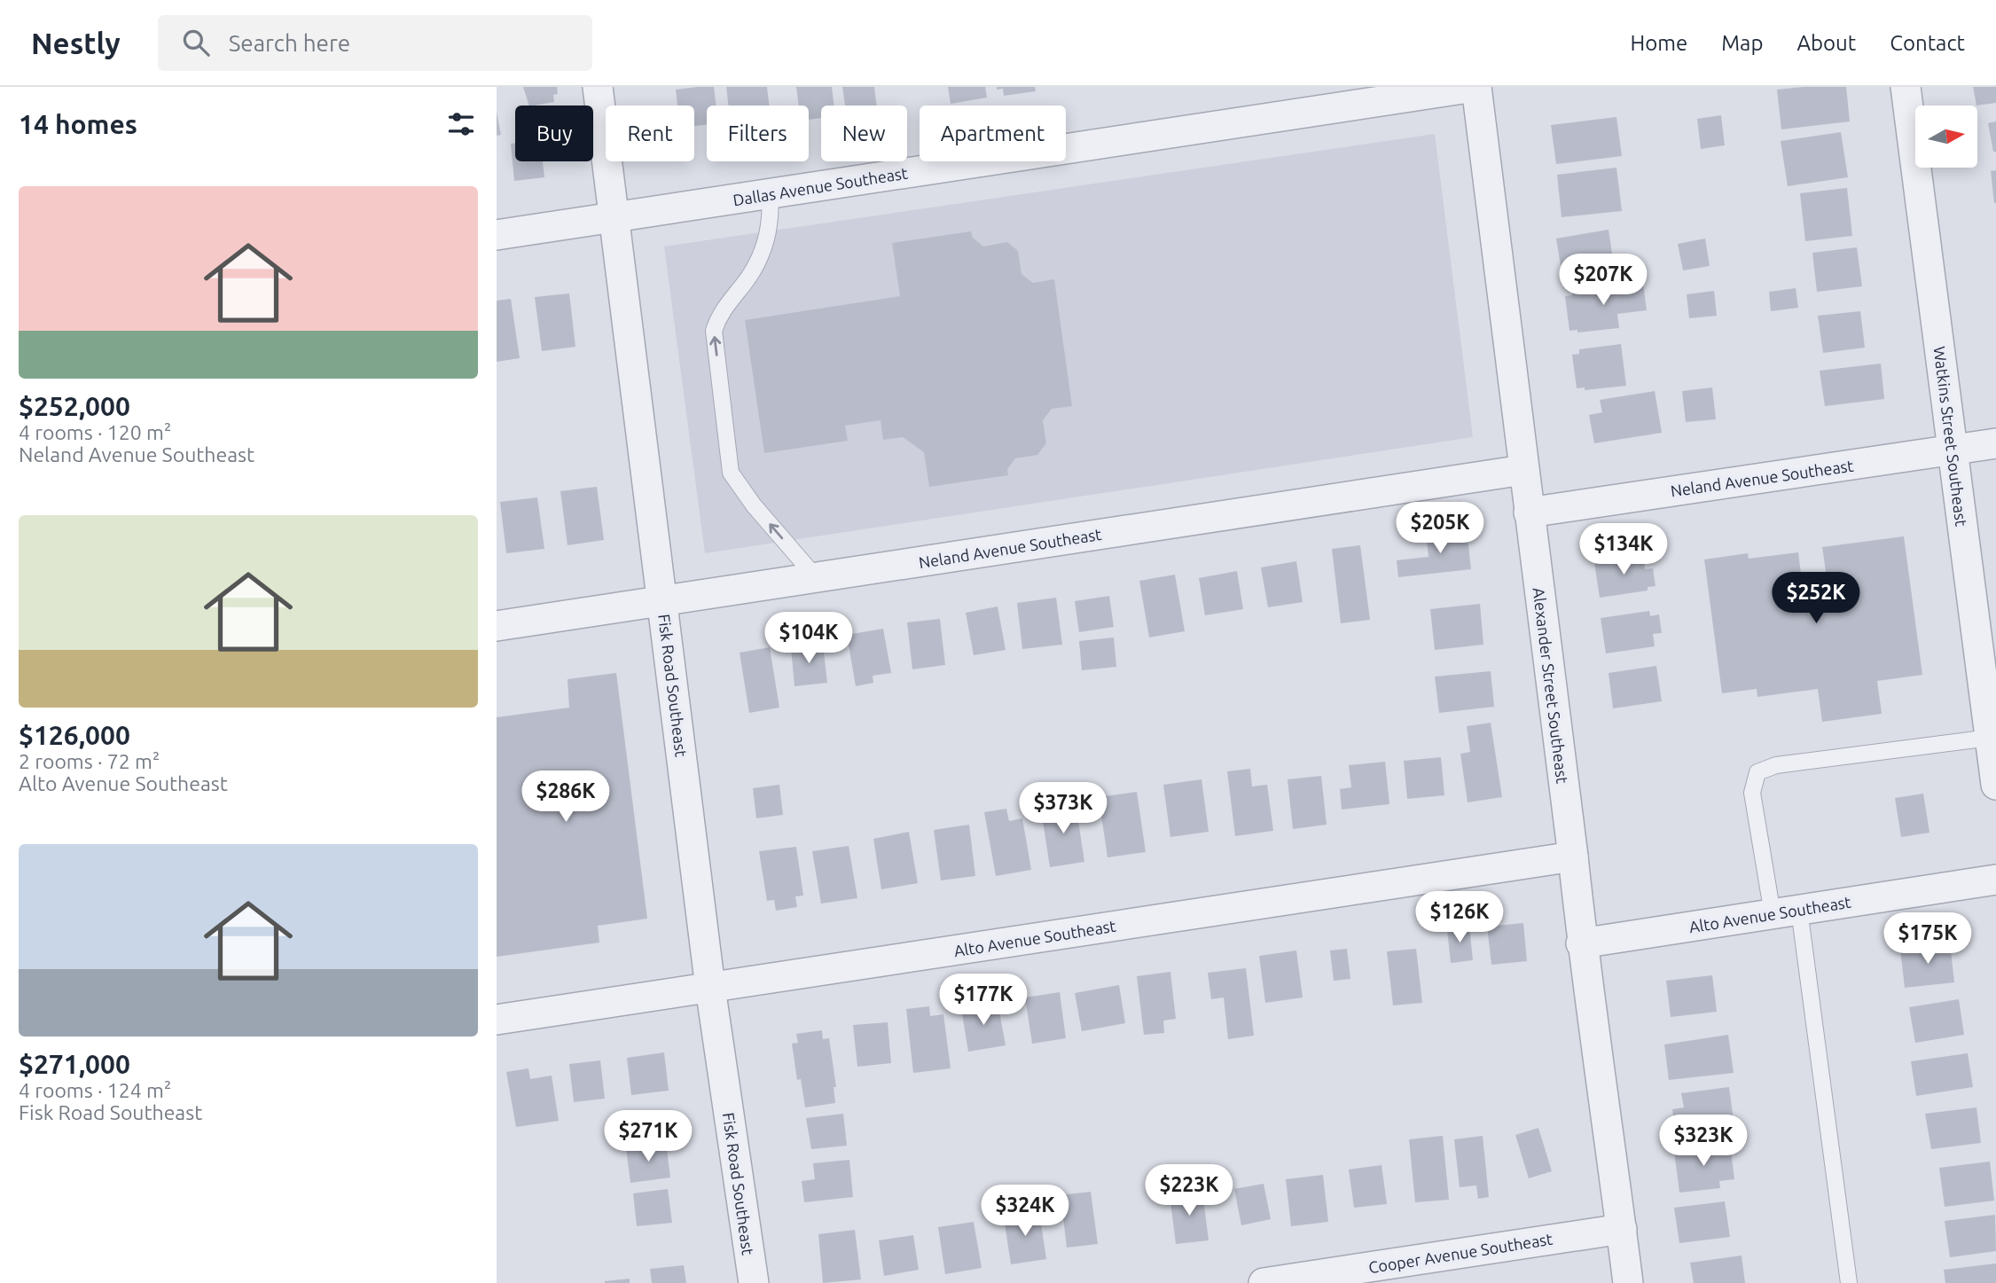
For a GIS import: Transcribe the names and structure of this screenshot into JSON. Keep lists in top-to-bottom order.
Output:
{
  "streets": {
    "street": [
      "Dallas Avenue Southeast",
      "Watkins Street Southeast",
      "Neland Avenue Southeast",
      "Fisk Road Southeast",
      "Alexander Street Southeast",
      "Alto Avenue Southeast",
      "Cooper Avenue Southeast"
    ]
  },
  "crossings": [
    ["Dallas Avenue Southeast", "Fisk Road Southeast"],
    ["Dallas Avenue Southeast", "Alexander Street Southeast"],
    ["Watkins Street Southeast", "Neland Avenue Southeast"],
    ["Neland Avenue Southeast", "Fisk Road Southeast"],
    ["Neland Avenue Southeast", "Alexander Street Southeast"],
    ["Fisk Road Southeast", "Alto Avenue Southeast"],
    ["Alexander Street Southeast", "Alto Avenue Southeast"],
    ["Alexander Street Southeast", "Cooper Avenue Southeast"]
  ],
  "north": "right",
  "page": {
    "header": "Nestly",
    "search": "Search here",
    "nav": [
      "Home",
      "Map",
      "About",
      "Contact"
    ],
    "heading": "14 homes",
    "chip": [
      "Buy",
      "Rent",
      "Filters",
      "New",
      "Apartment"
    ],
    "list": [
      {
        "name": "$252,000",
        "note": "4 rooms · 120 m² · Neland Avenue Southeast"
      },
      {
        "name": "$126,000",
        "note": "2 rooms · 72 m² · Alto Avenue Southeast"
      },
      {
        "name": "$271,000",
        "note": "4 rooms · 124 m² · Fisk Road Southeast"
      }
    ],
    "price": [
      "$207K",
      "$205K",
      "$134K",
      "$252K",
      "$104K",
      "$286K",
      "$373K",
      "$126K",
      "$175K",
      "$177K",
      "$271K",
      "$323K",
      "$223K",
      "$324K"
    ]
  }
}
